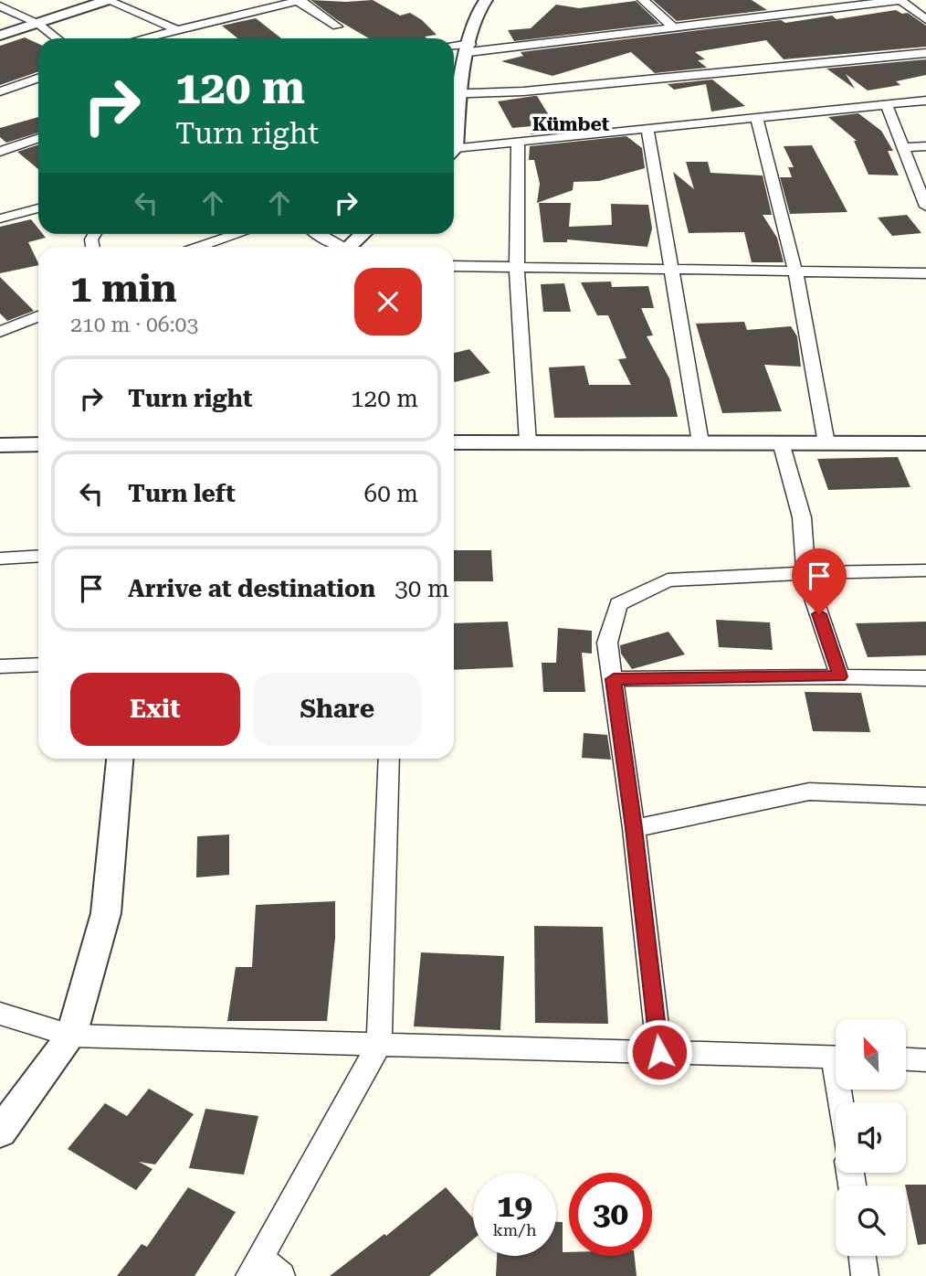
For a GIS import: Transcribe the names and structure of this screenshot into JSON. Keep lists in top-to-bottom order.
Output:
{
  "districts": ["Kümbet"],
  "north": "top left",
  "page": {
    "turn": ["120 m", "Turn right"],
    "heading": ["1 min", "210 m · 06:03"],
    "list": [
      {
        "name": "Turn right",
        "value": "120 m"
      },
      {
        "name": "Turn left",
        "value": "60 m"
      },
      {
        "name": "Arrive at destination",
        "value": "30 m"
      }
    ],
    "buttons": ["Exit", "Share"],
    "speed": "19 km/h",
    "limit": "30"
  }
}
